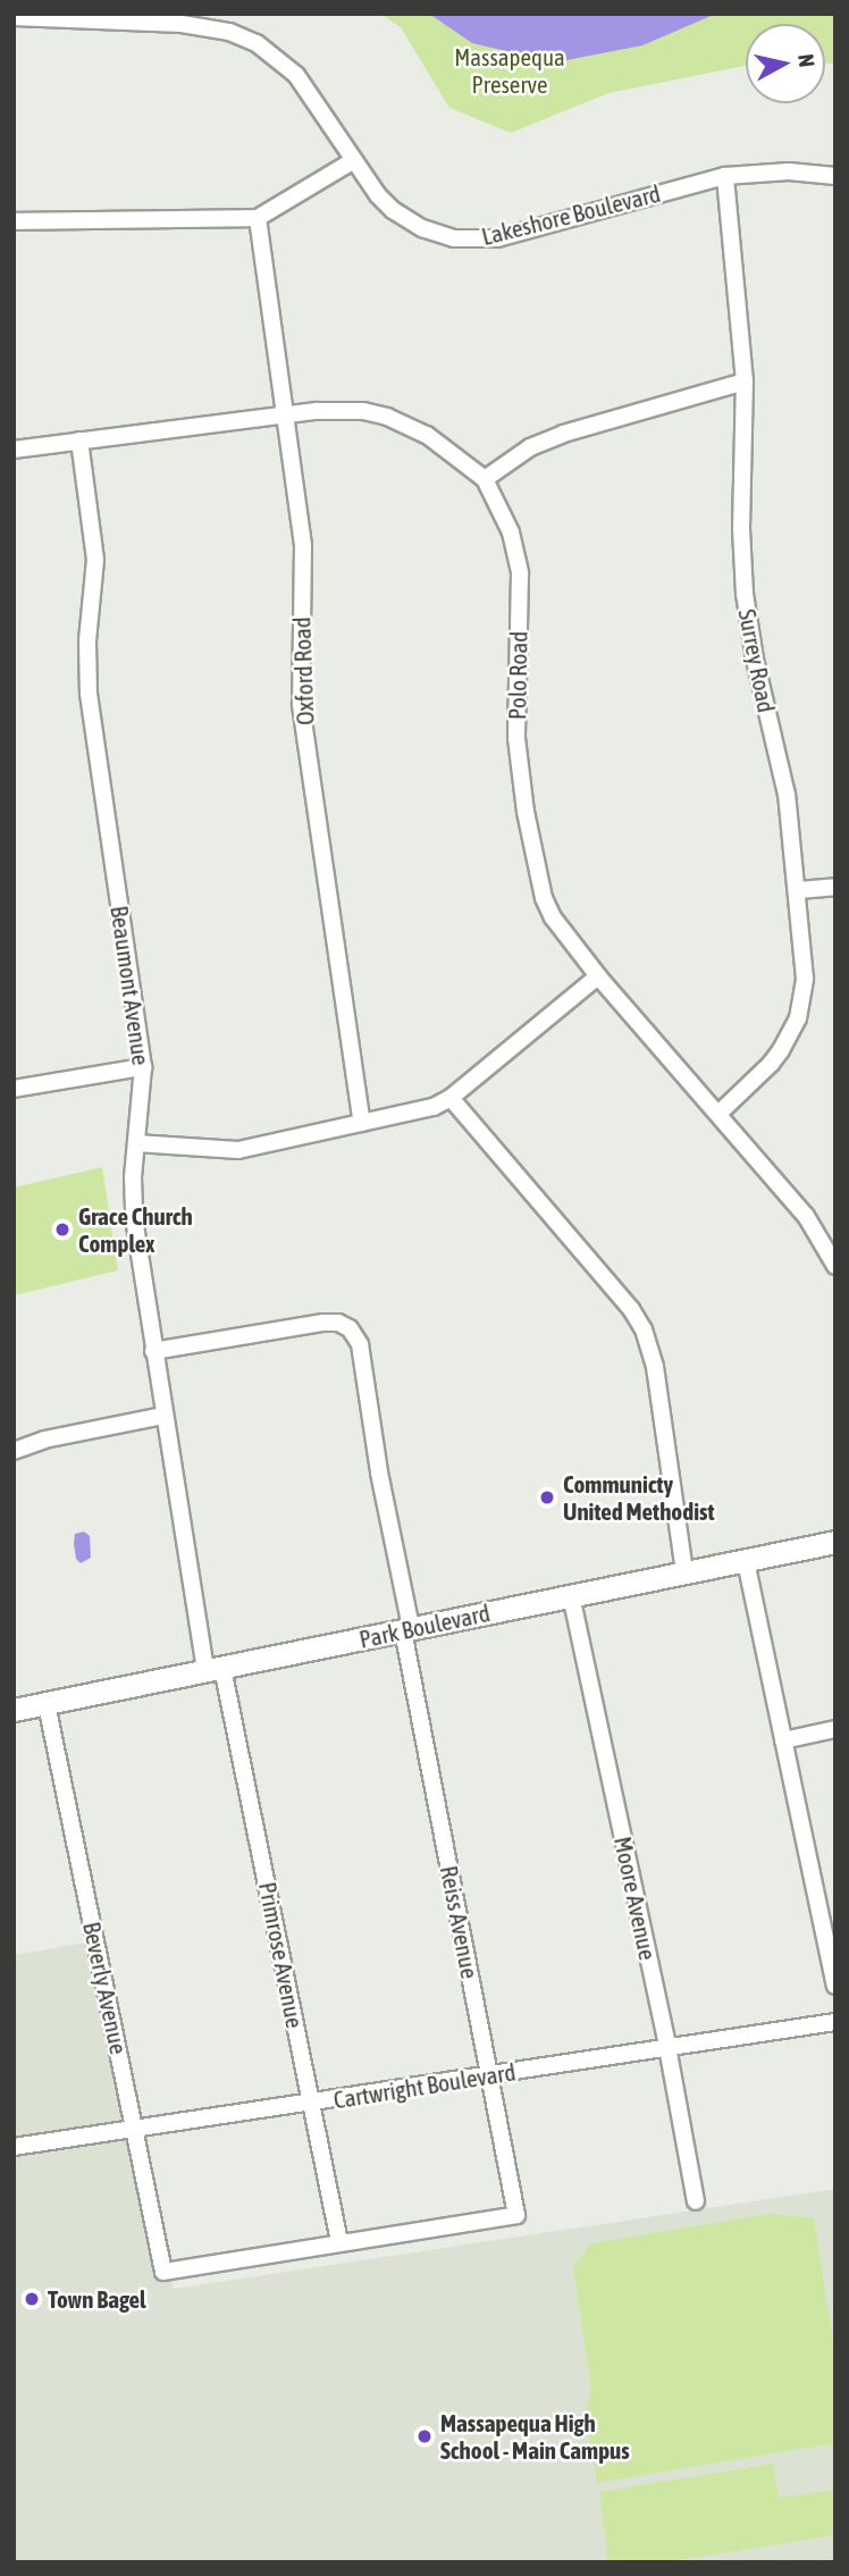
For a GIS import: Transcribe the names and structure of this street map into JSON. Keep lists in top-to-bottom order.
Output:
{
  "streets": {
    "main road": ["Park Boulevard"],
    "street": [
      "Lakeshore Boulevard",
      "Surrey Road",
      "Oxford Road",
      "Polo Road",
      "Beaumont Avenue",
      "Moore Avenue",
      "Reiss Avenue",
      "Primrose Avenue",
      "Beverly Avenue",
      "Cartwright Boulevard"
    ]
  },
  "crossings": [
    ["Lakeshore Boulevard", "Surrey Road"],
    ["Surrey Road", "Polo Road"],
    ["Oxford Road", "Polo Road"],
    ["Polo Road", "Beaumont Avenue"],
    ["Beaumont Avenue", "Park Boulevard"],
    ["Beaumont Avenue", "Reiss Avenue"],
    ["Beaumont Avenue", "Primrose Avenue"],
    ["Park Boulevard", "Moore Avenue"],
    ["Park Boulevard", "Reiss Avenue"],
    ["Park Boulevard", "Primrose Avenue"],
    ["Park Boulevard", "Beverly Avenue"],
    ["Moore Avenue", "Cartwright Boulevard"],
    ["Reiss Avenue", "Primrose Avenue"],
    ["Reiss Avenue", "Beverly Avenue"],
    ["Reiss Avenue", "Cartwright Boulevard"],
    ["Primrose Avenue", "Beverly Avenue"],
    ["Primrose Avenue", "Cartwright Boulevard"],
    ["Beverly Avenue", "Cartwright Boulevard"]
  ],
  "parks": ["Massapequa Preserve"],
  "places": [
    "Grace Church Complex",
    "Communicty United Methodist",
    "Town Bagel",
    "Massapequa High School - Main Campus"
  ],
  "north": "right"
}
